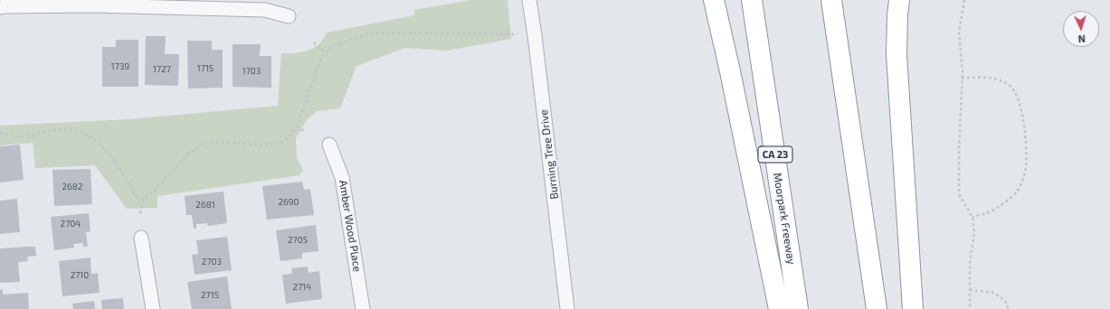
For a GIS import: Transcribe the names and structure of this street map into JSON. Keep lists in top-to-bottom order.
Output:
{
  "streets": {
    "highway": ["CA 23", "Moorpark Freeway"],
    "street": ["Burning Tree Drive", "Amber Wood Place"]
  },
  "house_numbers": [
    "1739",
    "1715",
    "1727",
    "1703",
    "2682",
    "2690",
    "2681",
    "2704",
    "2705",
    "2703",
    "2710",
    "2714",
    "2715"
  ],
  "north": "bottom"
}
